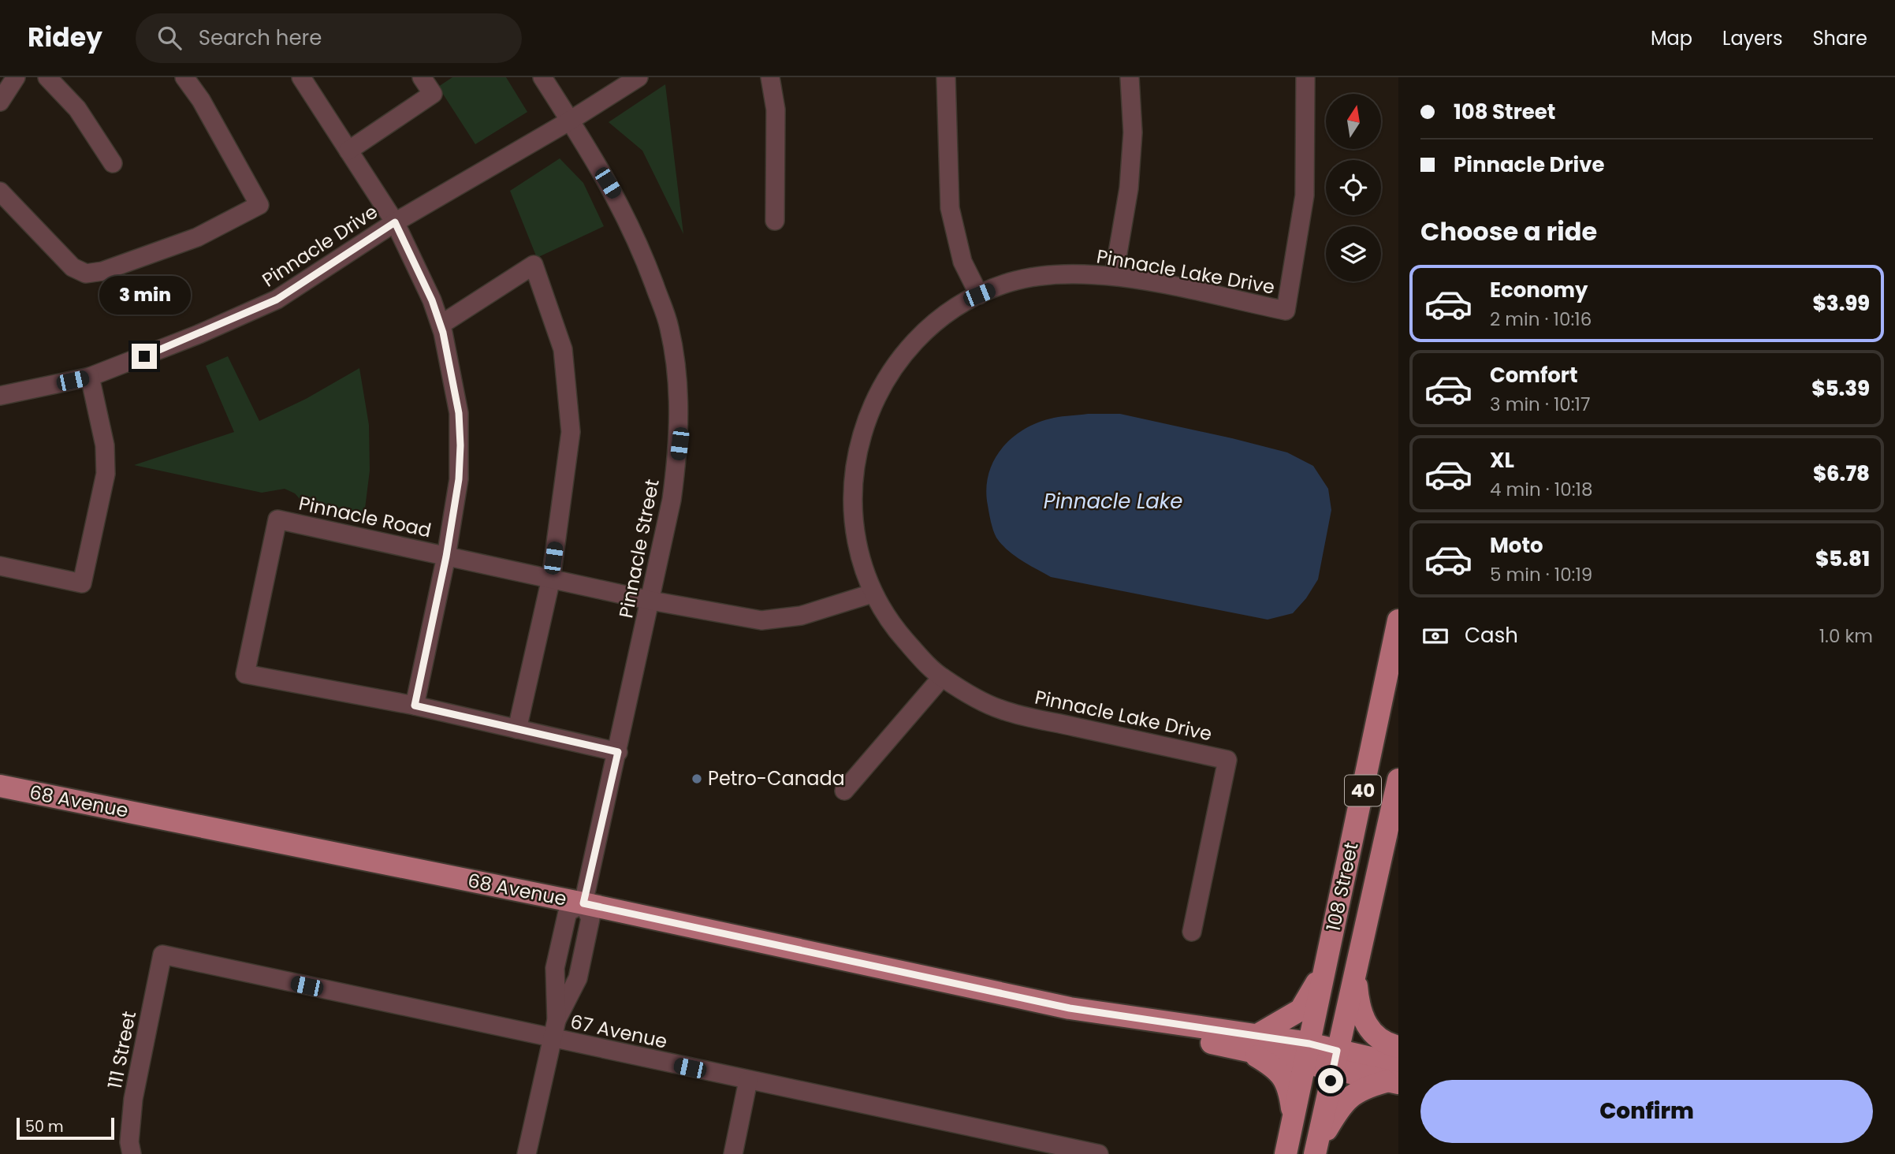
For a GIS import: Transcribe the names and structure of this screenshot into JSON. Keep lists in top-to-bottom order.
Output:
{
  "streets": {
    "main road": ["40", "68 Avenue", "108 Street"],
    "street": [
      "Pinnacle Drive",
      "Pinnacle Lake Drive",
      "Pinnacle Road",
      "Pinnacle Street",
      "67 Avenue",
      "111 Street"
    ]
  },
  "crossings": [
    ["Pinnacle Drive", "Pinnacle Street"],
    ["Pinnacle Lake Drive", "Pinnacle Road"],
    ["Pinnacle Road", "Pinnacle Street"],
    ["Pinnacle Street", "68 Avenue"],
    ["68 Avenue", "108 Street"],
    ["67 Avenue", "111 Street"]
  ],
  "water": ["Pinnacle Lake"],
  "places": ["Petro-Canada"],
  "scale_bar": "50 m",
  "north": "top",
  "page": {
    "header": "Ridey",
    "search": "Search here",
    "nav": ["Map", "Layers", "Share"],
    "banner": ["108 Street", "Pinnacle Drive"],
    "heading": "Choose a ride",
    "list": [
      {
        "name": "Economy",
        "note": "2 min · 10:16",
        "value": "$3.99"
      },
      {
        "name": "Comfort",
        "note": "3 min · 10:17",
        "value": "$5.39"
      },
      {
        "name": "XL",
        "note": "4 min · 10:18",
        "value": "$6.78"
      },
      {
        "name": "Moto",
        "note": "5 min · 10:19",
        "value": "$5.81"
      }
    ],
    "bubble": "3 min",
    "pay": ["Cash", "1.0 km"],
    "buttons": "Confirm",
    "scale": "50 m"
  }
}
